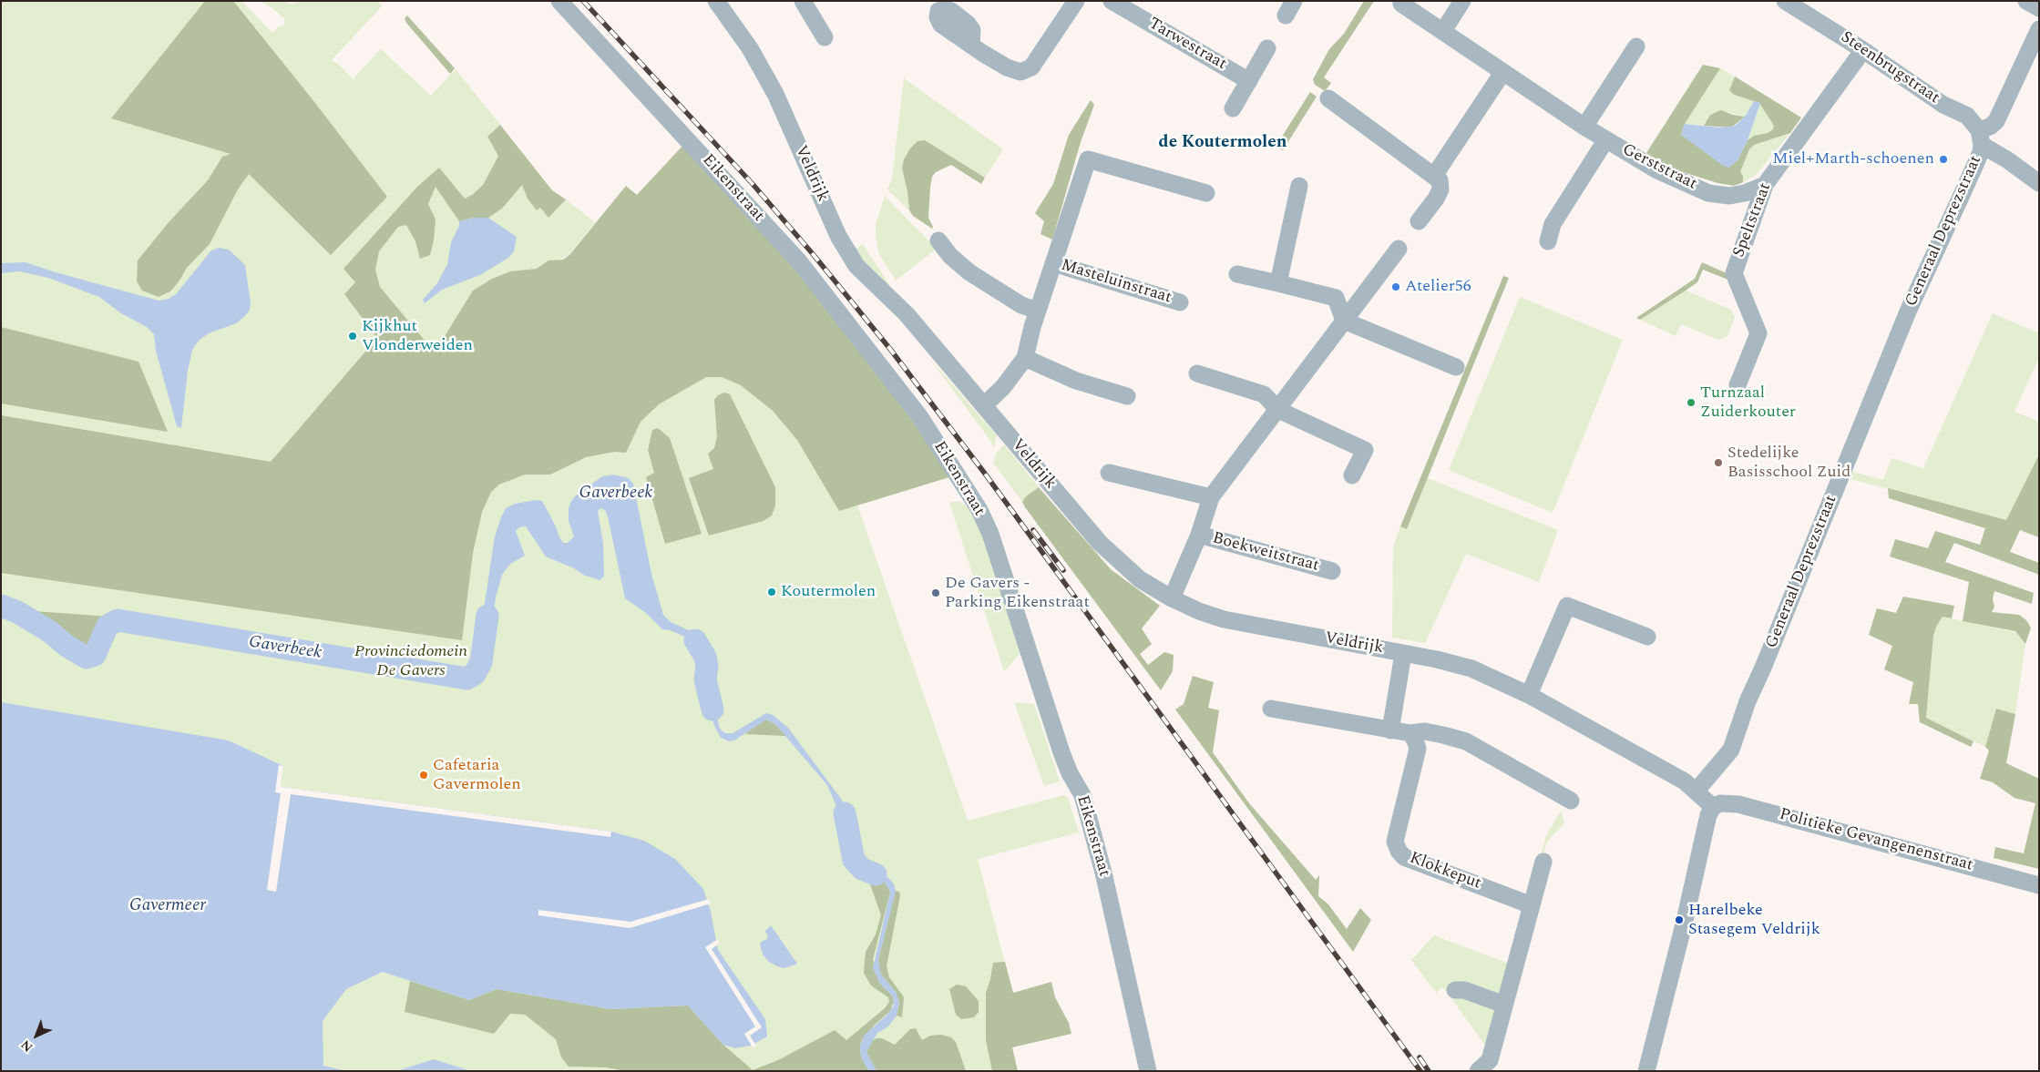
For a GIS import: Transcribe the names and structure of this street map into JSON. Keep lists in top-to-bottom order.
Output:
{
  "streets": {
    "street": [
      "Tarwestraat",
      "Steenbrugstraat",
      "Gerststraat",
      "Veldrijk",
      "Eikenstraat",
      "Speltstraat",
      "Generaal Deprezstraat",
      "Masteluinstraat",
      "Boekweitstraat",
      "Politieke Gevangenenstraat",
      "Klokkeput"
    ]
  },
  "crossings": [
    ["Steenbrugstraat", "Speltstraat"],
    ["Steenbrugstraat", "Generaal Deprezstraat"],
    ["Gerststraat", "Speltstraat"],
    ["Veldrijk", "Generaal Deprezstraat"],
    ["Veldrijk", "Masteluinstraat"],
    ["Veldrijk", "Boekweitstraat"],
    ["Veldrijk", "Politieke Gevangenenstraat"]
  ],
  "districts": ["de Koutermolen"],
  "water": ["Gaverbeek", "Gavermeer"],
  "parks": ["Provinciedomein De Gavers"],
  "places": [
    "Miel+Marth-schoenen",
    "Atelier56",
    "Kijkhut Vlonderweiden",
    "Turnzaal Zuiderkouter",
    "Stedelijke Basisschool Zuid",
    "Koutermolen",
    "De Gavers - Parking Eikenstraat",
    "Cafetaria Gavermolen",
    "Harelbeke Stasegem Veldrijk"
  ],
  "north": "bottom left"
}
